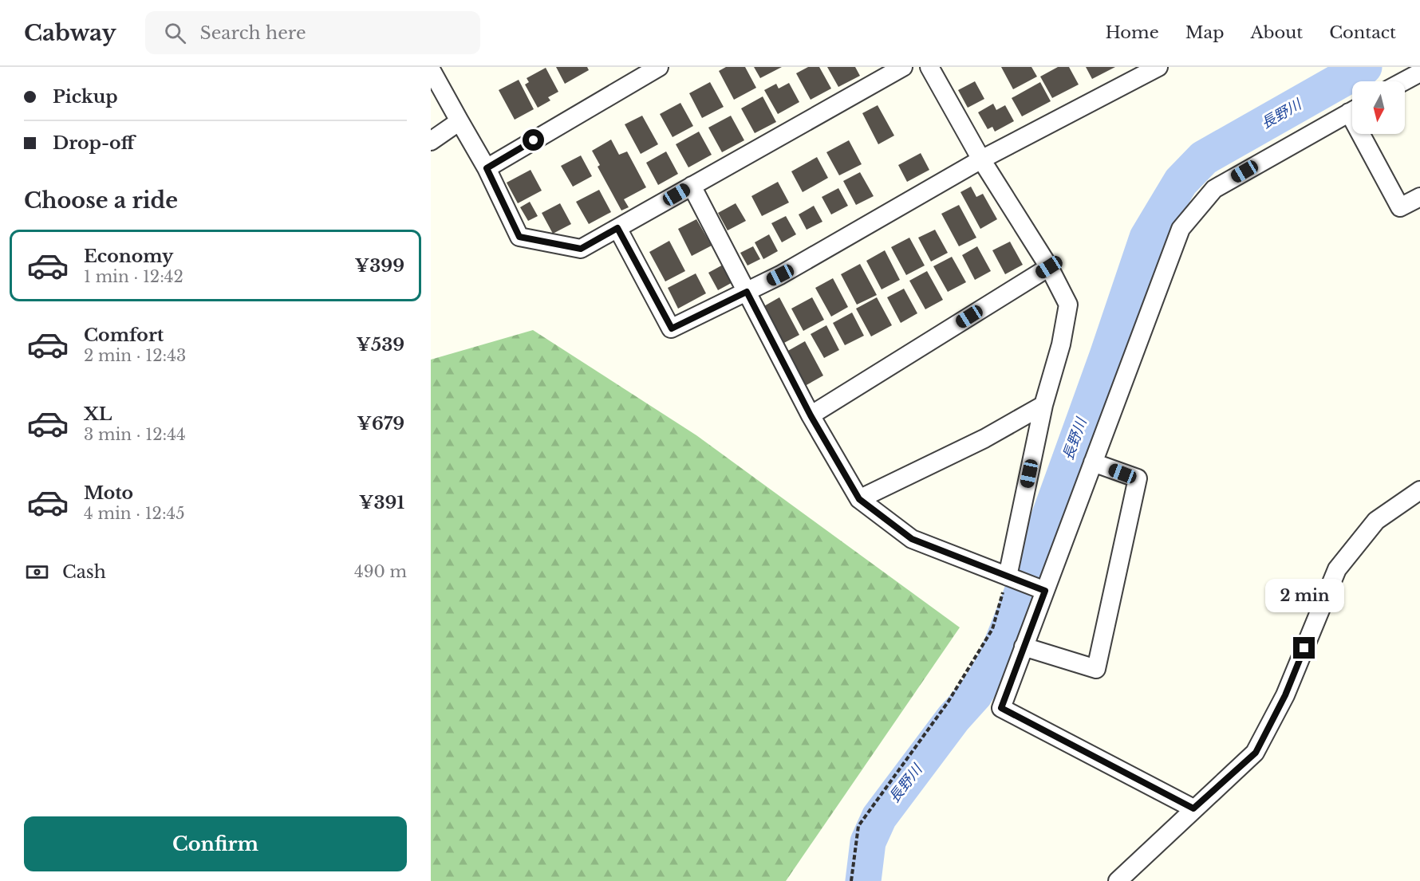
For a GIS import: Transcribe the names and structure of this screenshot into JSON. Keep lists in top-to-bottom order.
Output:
{
  "water": ["長野川"],
  "north": "bottom",
  "page": {
    "header": "Cabway",
    "search": "Search here",
    "nav": [
      "Home",
      "Map",
      "About",
      "Contact"
    ],
    "banner": ["Pickup", "Drop-off"],
    "heading": "Choose a ride",
    "list": [
      {
        "name": "Economy",
        "note": "1 min · 12:42",
        "value": "¥399"
      },
      {
        "name": "Comfort",
        "note": "2 min · 12:43",
        "value": "¥539"
      },
      {
        "name": "XL",
        "note": "3 min · 12:44",
        "value": "¥679"
      },
      {
        "name": "Moto",
        "note": "4 min · 12:45",
        "value": "¥391"
      }
    ],
    "pay": ["Cash", "490 m"],
    "bubble": "2 min",
    "buttons": "Confirm"
  }
}
